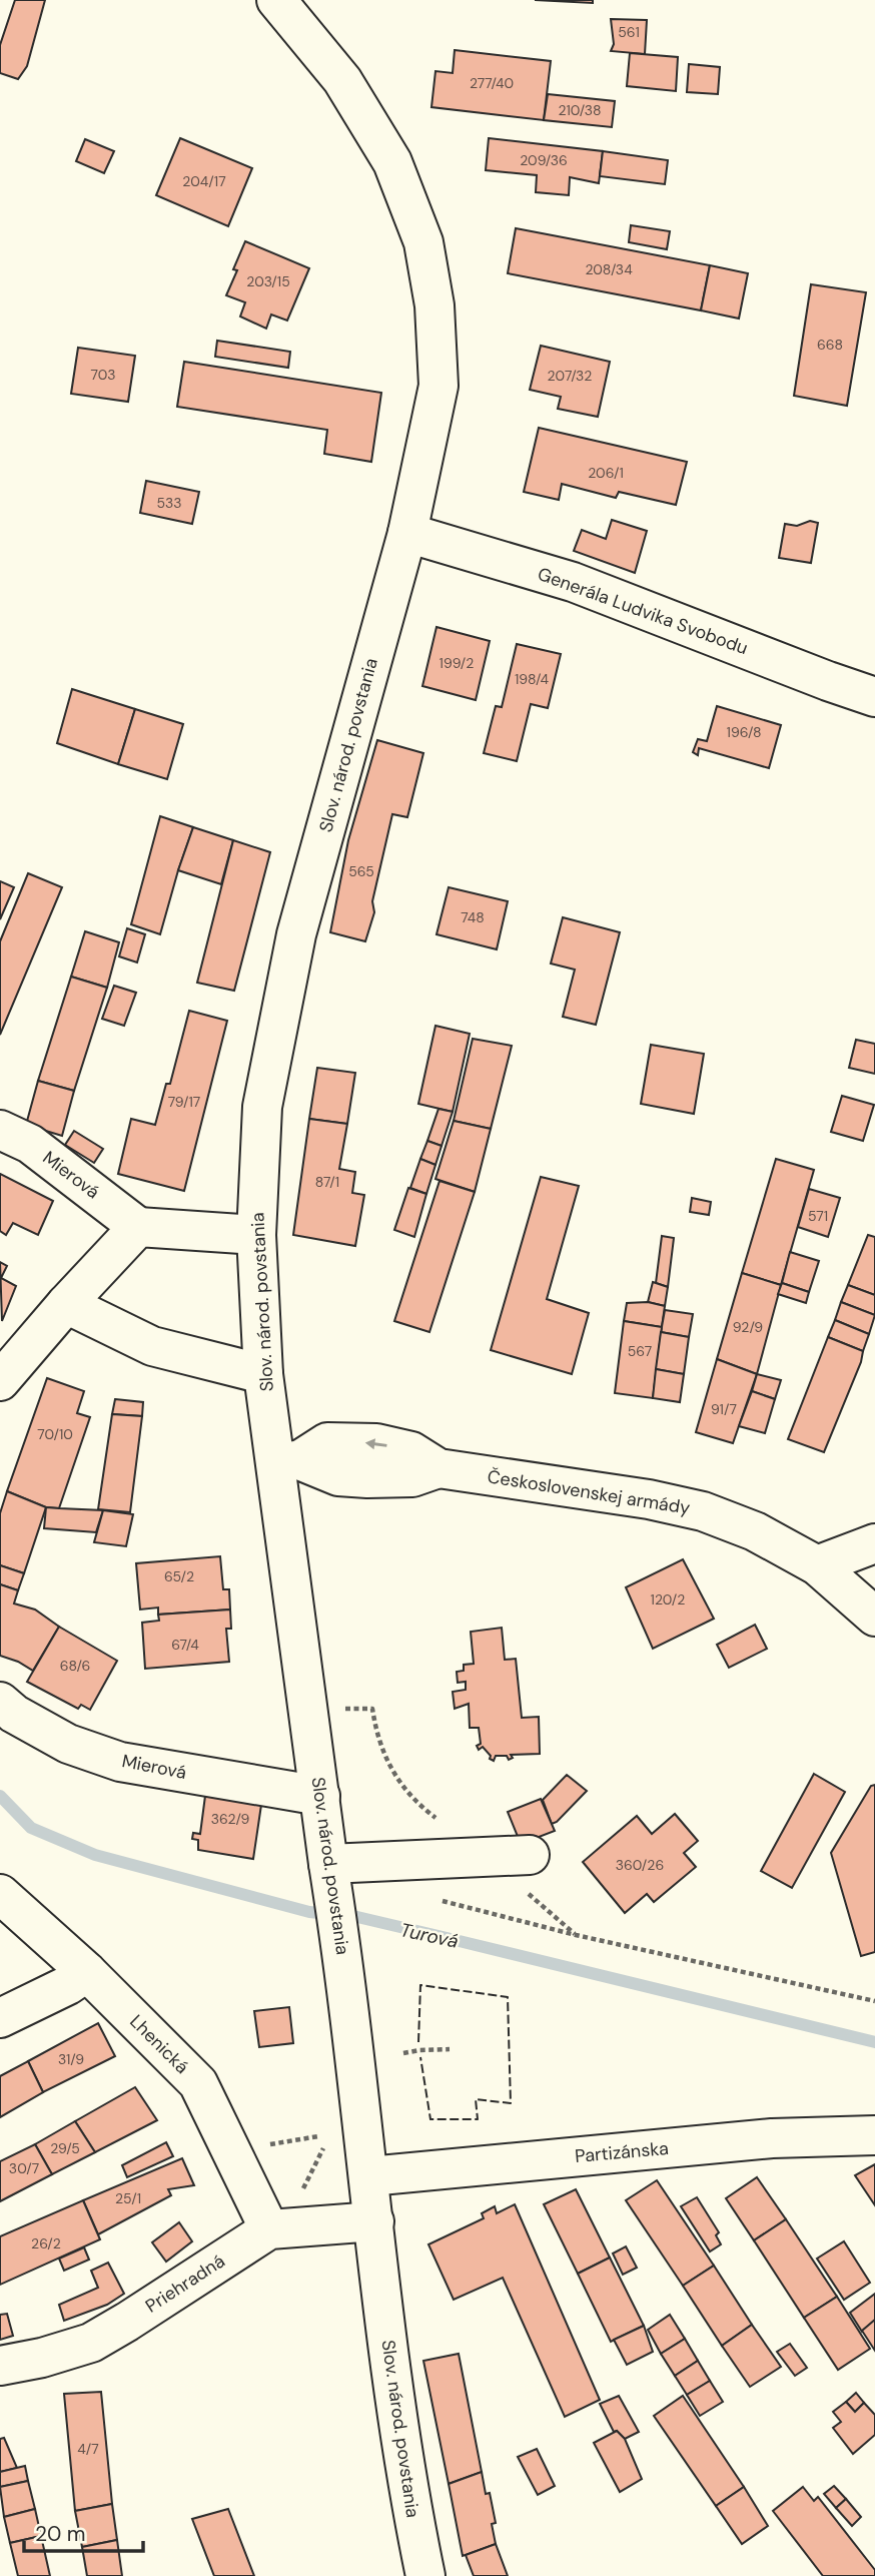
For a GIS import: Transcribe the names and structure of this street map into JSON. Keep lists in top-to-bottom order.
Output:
{
  "streets": {
    "street": [
      "Generála Ludvika Svobodu",
      "Slov. národ. povstania",
      "Mierová",
      "Československej armády",
      "Lhenická",
      "Partizánska",
      "Priehradná"
    ]
  },
  "crossings": [
    ["Generála Ludvika Svobodu", "Slov. národ. povstania"],
    ["Slov. národ. povstania", "Mierová"],
    ["Slov. národ. povstania", "Československej armády"],
    ["Slov. národ. povstania", "Partizánska"],
    ["Slov. národ. povstania", "Priehradná"],
    ["Lhenická", "Priehradná"]
  ],
  "water": ["Turová"],
  "house_numbers": [
    "561",
    "277/40",
    "210/38",
    "209/36",
    "204/17",
    "208/34",
    "203/15",
    "668",
    "703",
    "207/32",
    "206/1",
    "533",
    "199/2",
    "198/4",
    "196/8",
    "565",
    "748",
    "79/17",
    "87/1",
    "571",
    "92/9",
    "567",
    "91/7",
    "70/10",
    "65/2",
    "120/2",
    "67/4",
    "68/6",
    "362/9",
    "360/26",
    "31/9",
    "29/5",
    "30/7",
    "25/1",
    "26/2",
    "4/7"
  ],
  "scale_bar": "20 m"
}
